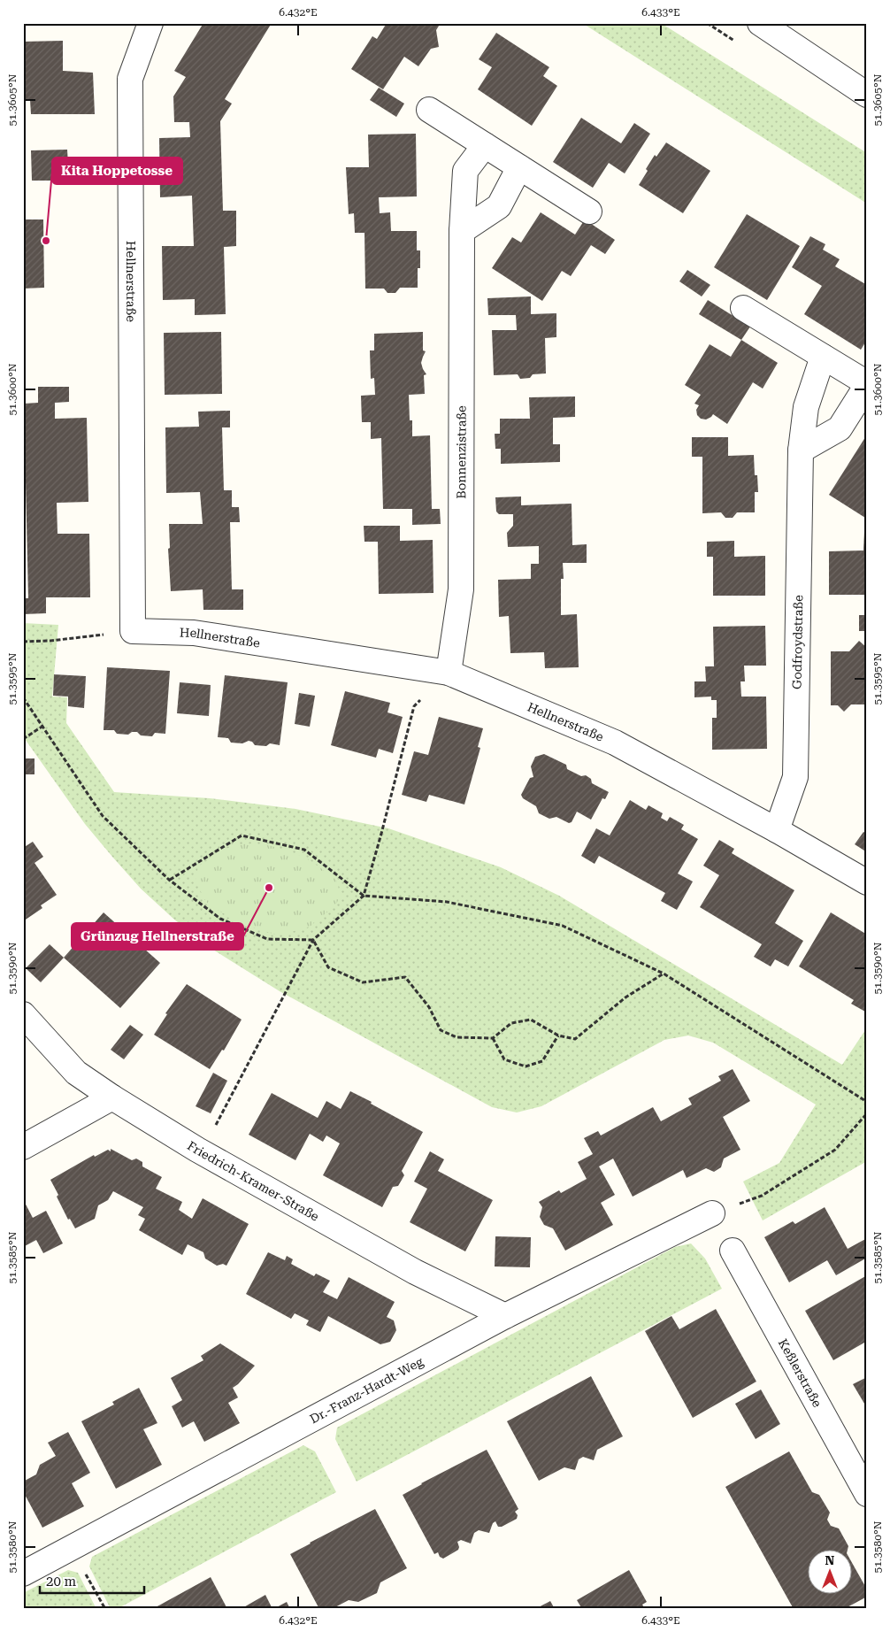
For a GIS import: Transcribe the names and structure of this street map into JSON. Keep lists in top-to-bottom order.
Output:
{
  "streets": {
    "street": [
      "Hellnerstraße",
      "Bonnenzistraße",
      "Godfroydstraße",
      "Friedrich-Kramer-Straße",
      "Keßlerstraße",
      "Dr.-Franz-Hardt-Weg"
    ]
  },
  "crossings": [
    ["Hellnerstraße", "Bonnenzistraße"],
    ["Hellnerstraße", "Godfroydstraße"],
    ["Friedrich-Kramer-Straße", "Dr.-Franz-Hardt-Weg"]
  ],
  "places": ["Kita Hoppetosse", "Grünzug Hellnerstraße"],
  "scale_bar": "20 m",
  "north": "top",
  "coordinates": [
    "6.432°E",
    "6.433°E",
    "51.3605°N",
    "51.3600°N",
    "51.3595°N",
    "51.3590°N",
    "51.3585°N",
    "51.3580°N"
  ]
}
